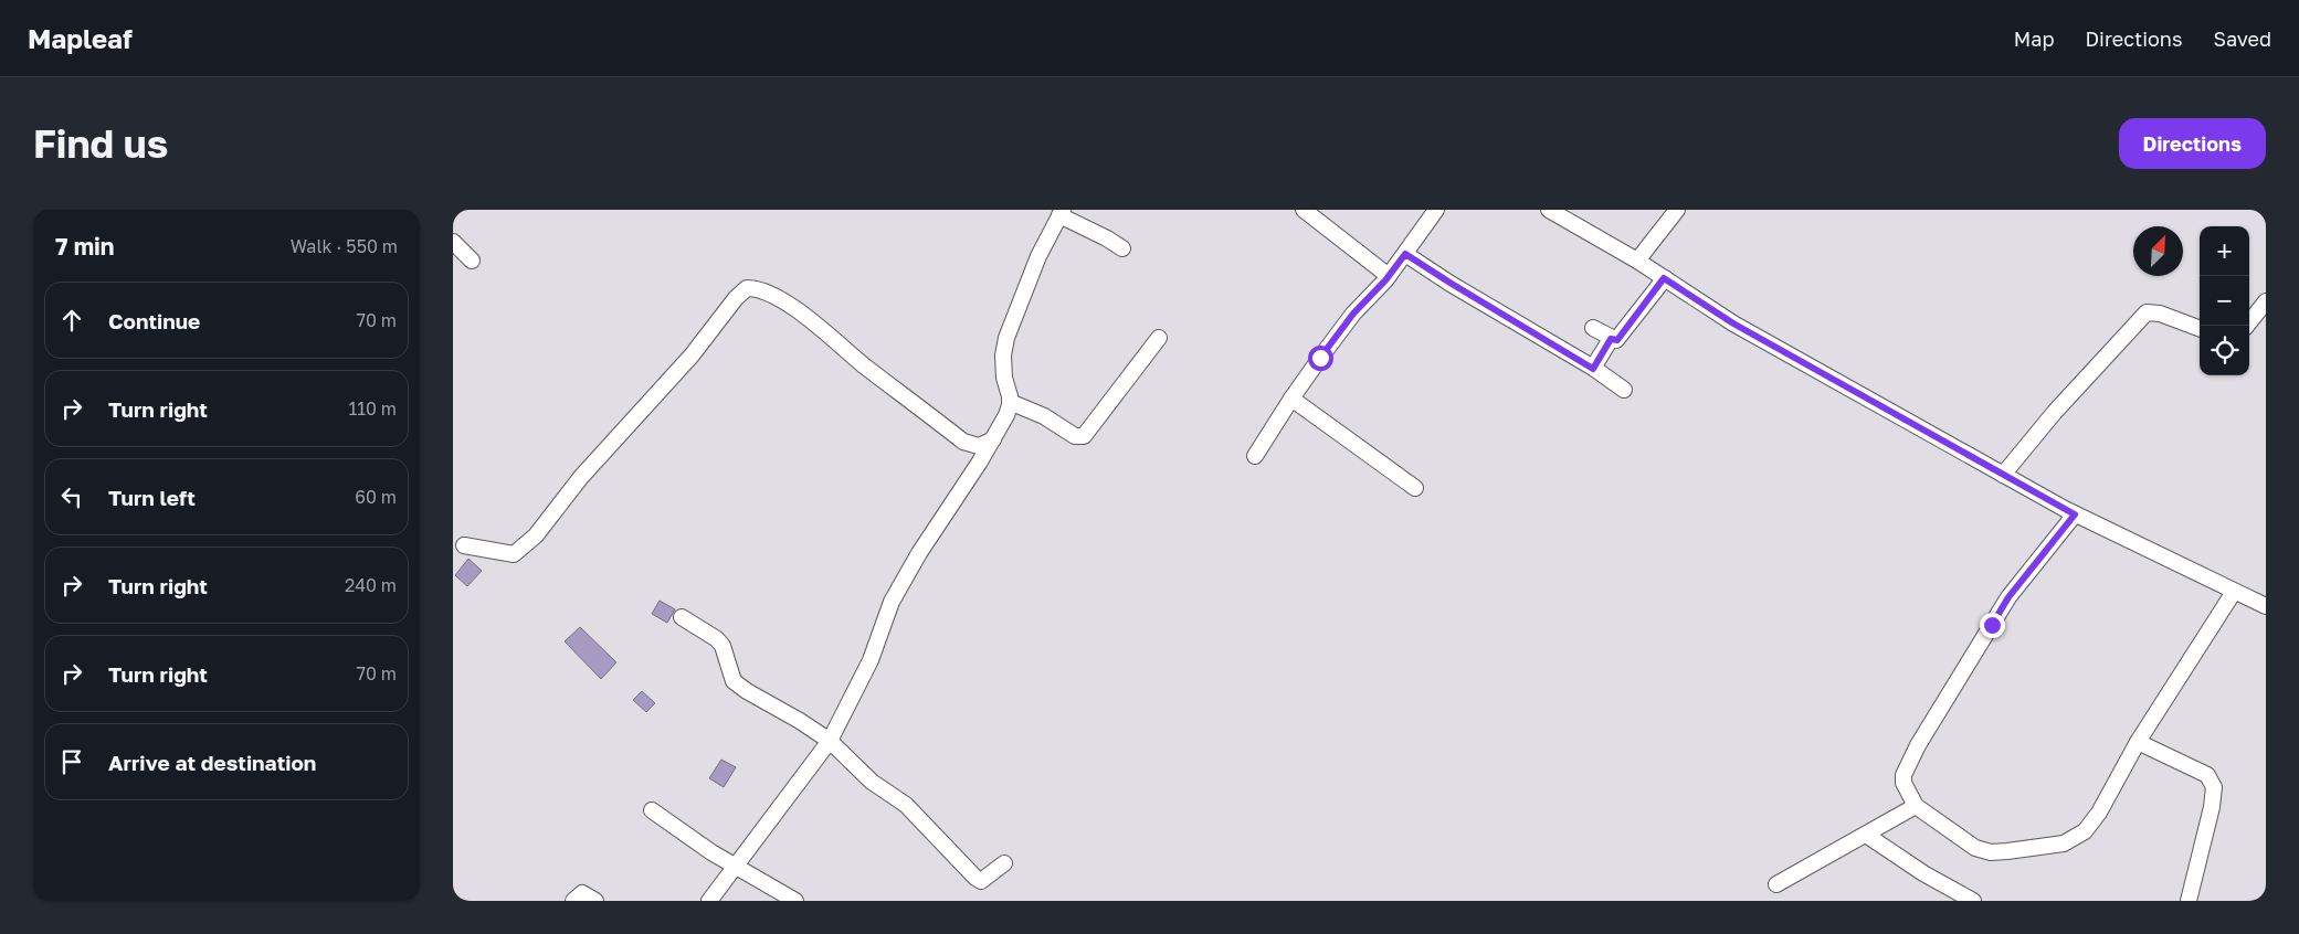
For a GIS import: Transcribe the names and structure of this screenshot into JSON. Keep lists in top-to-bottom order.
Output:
{
  "north": "top right",
  "page": {
    "header": "Mapleaf",
    "nav": ["Map", "Directions", "Saved"],
    "buttons": "Directions",
    "title": "Find us",
    "heading": ["7 min", "Walk · 550 m"],
    "map_buttons": ["+", "−"],
    "list": [
      ["Continue", "70 m"],
      ["Turn right", "110 m"],
      ["Turn left", "60 m"],
      ["Turn right", "240 m"],
      ["Turn right", "70 m"],
      "Arrive at destination"
    ]
  }
}
